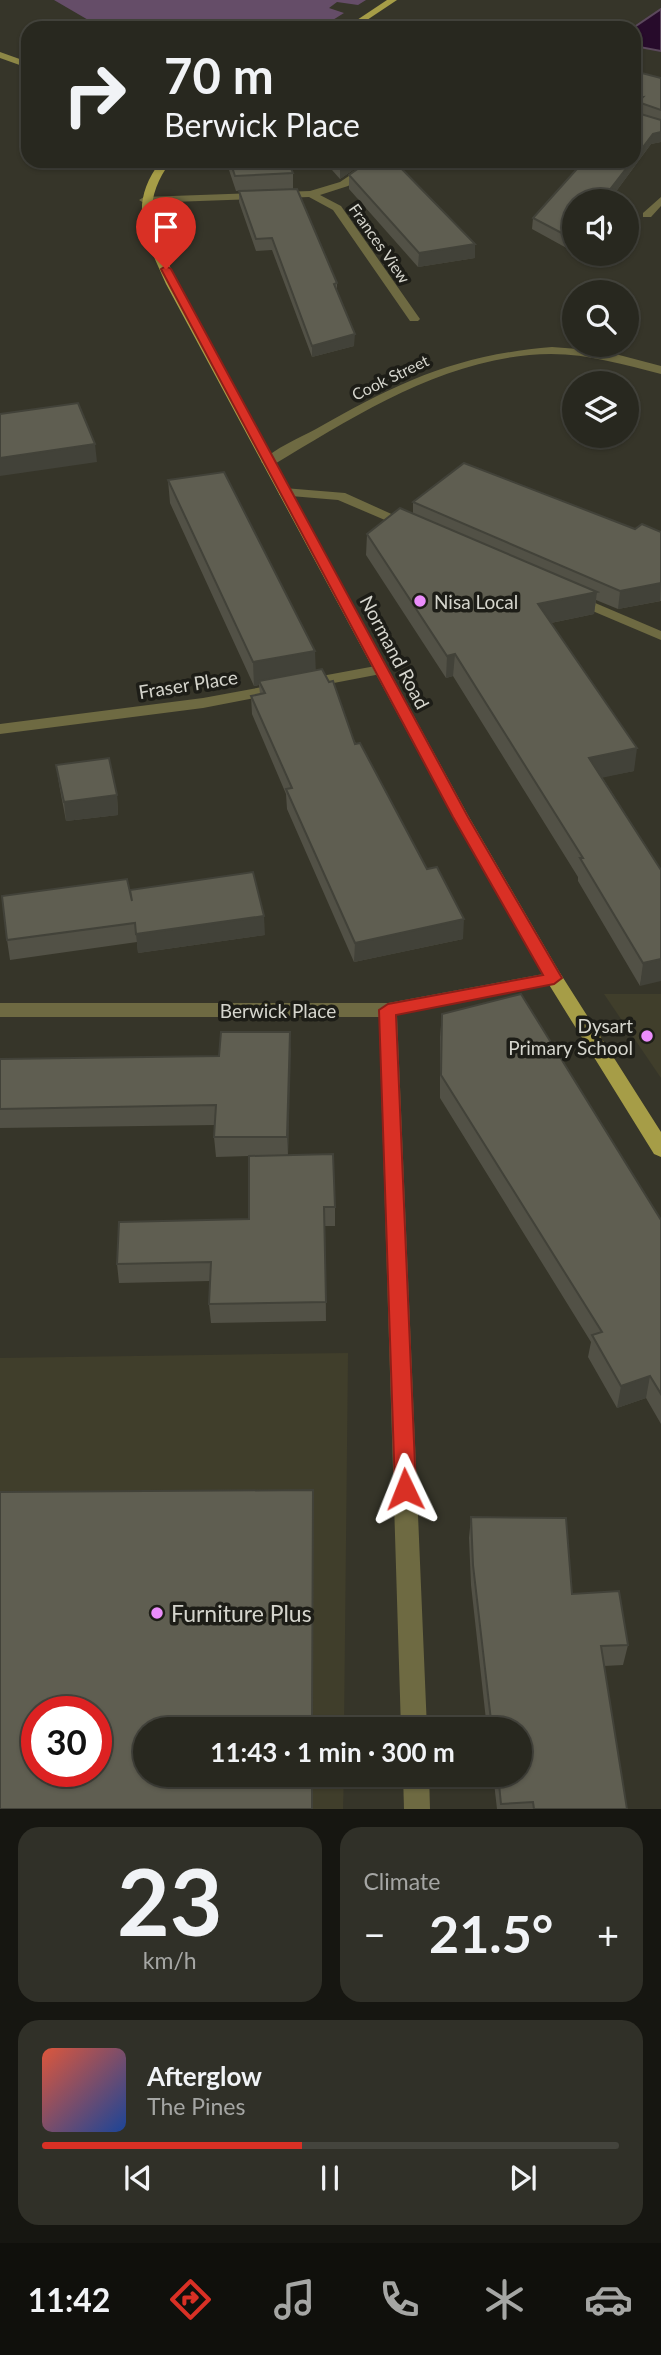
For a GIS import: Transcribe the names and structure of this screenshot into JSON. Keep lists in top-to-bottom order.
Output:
{
  "streets": {
    "main road": ["Normand Road"],
    "street": [
      "Frances View",
      "Cook Street",
      "Fraser Place",
      "Berwick Place"
    ]
  },
  "crossings": [
    ["Cook Street", "Normand Road"],
    ["Normand Road", "Fraser Place"],
    ["Normand Road", "Berwick Place"]
  ],
  "places": ["Nisa Local", "Dysart Primary School", "Furniture Plus"],
  "page": {
    "turn": ["70 m", "Berwick Place"],
    "limit": "30",
    "trip": "11:43 · 1 min · 300 m",
    "tile": [
      ["23", "km/h"],
      "Climate"
    ],
    "heat": ["−", "21.5°", "+"],
    "song": ["Afterglow", "The Pines"],
    "tabs": "11:42"
  }
}
